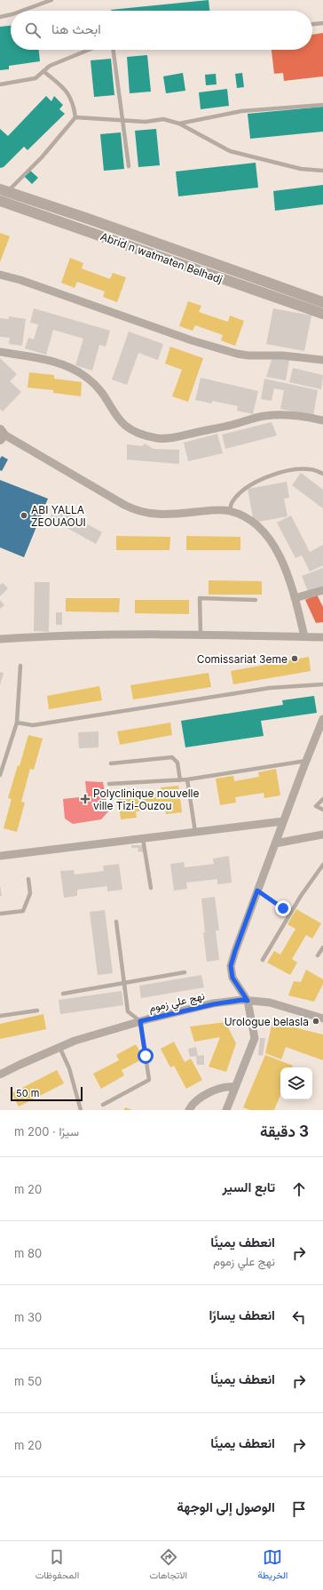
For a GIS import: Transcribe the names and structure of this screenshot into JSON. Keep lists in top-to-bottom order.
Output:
{
  "streets": {
    "main road": ["Abrid n watmaten Belhadj"],
    "street": ["نهج علي زموم"]
  },
  "places": {
    "other": ["ABI YALLA ZEOUAOUI", "Comissariat 3eme", "Urologue belasla"],
    "health": ["Polyclinique nouvelle ville Tizi-Ouzou"]
  },
  "scale_bar": "50 m",
  "page": {
    "search": "ابحث هنا",
    "scale": "50 m",
    "heading": ["3 دقيقة", "سيرًا · 200 m"],
    "list": [
      ["تابع السير", "20 m"],
      ["انعطف يمينًا", "نهج علي زموم", "80 m"],
      ["انعطف يسارًا", "30 m"],
      ["انعطف يمينًا", "50 m"],
      ["انعطف يمينًا", "20 m"],
      "الوصول إلى الوجهة"
    ],
    "nav": ["الخريطة", "الاتجاهات", "المحفوظات"]
  }
}
